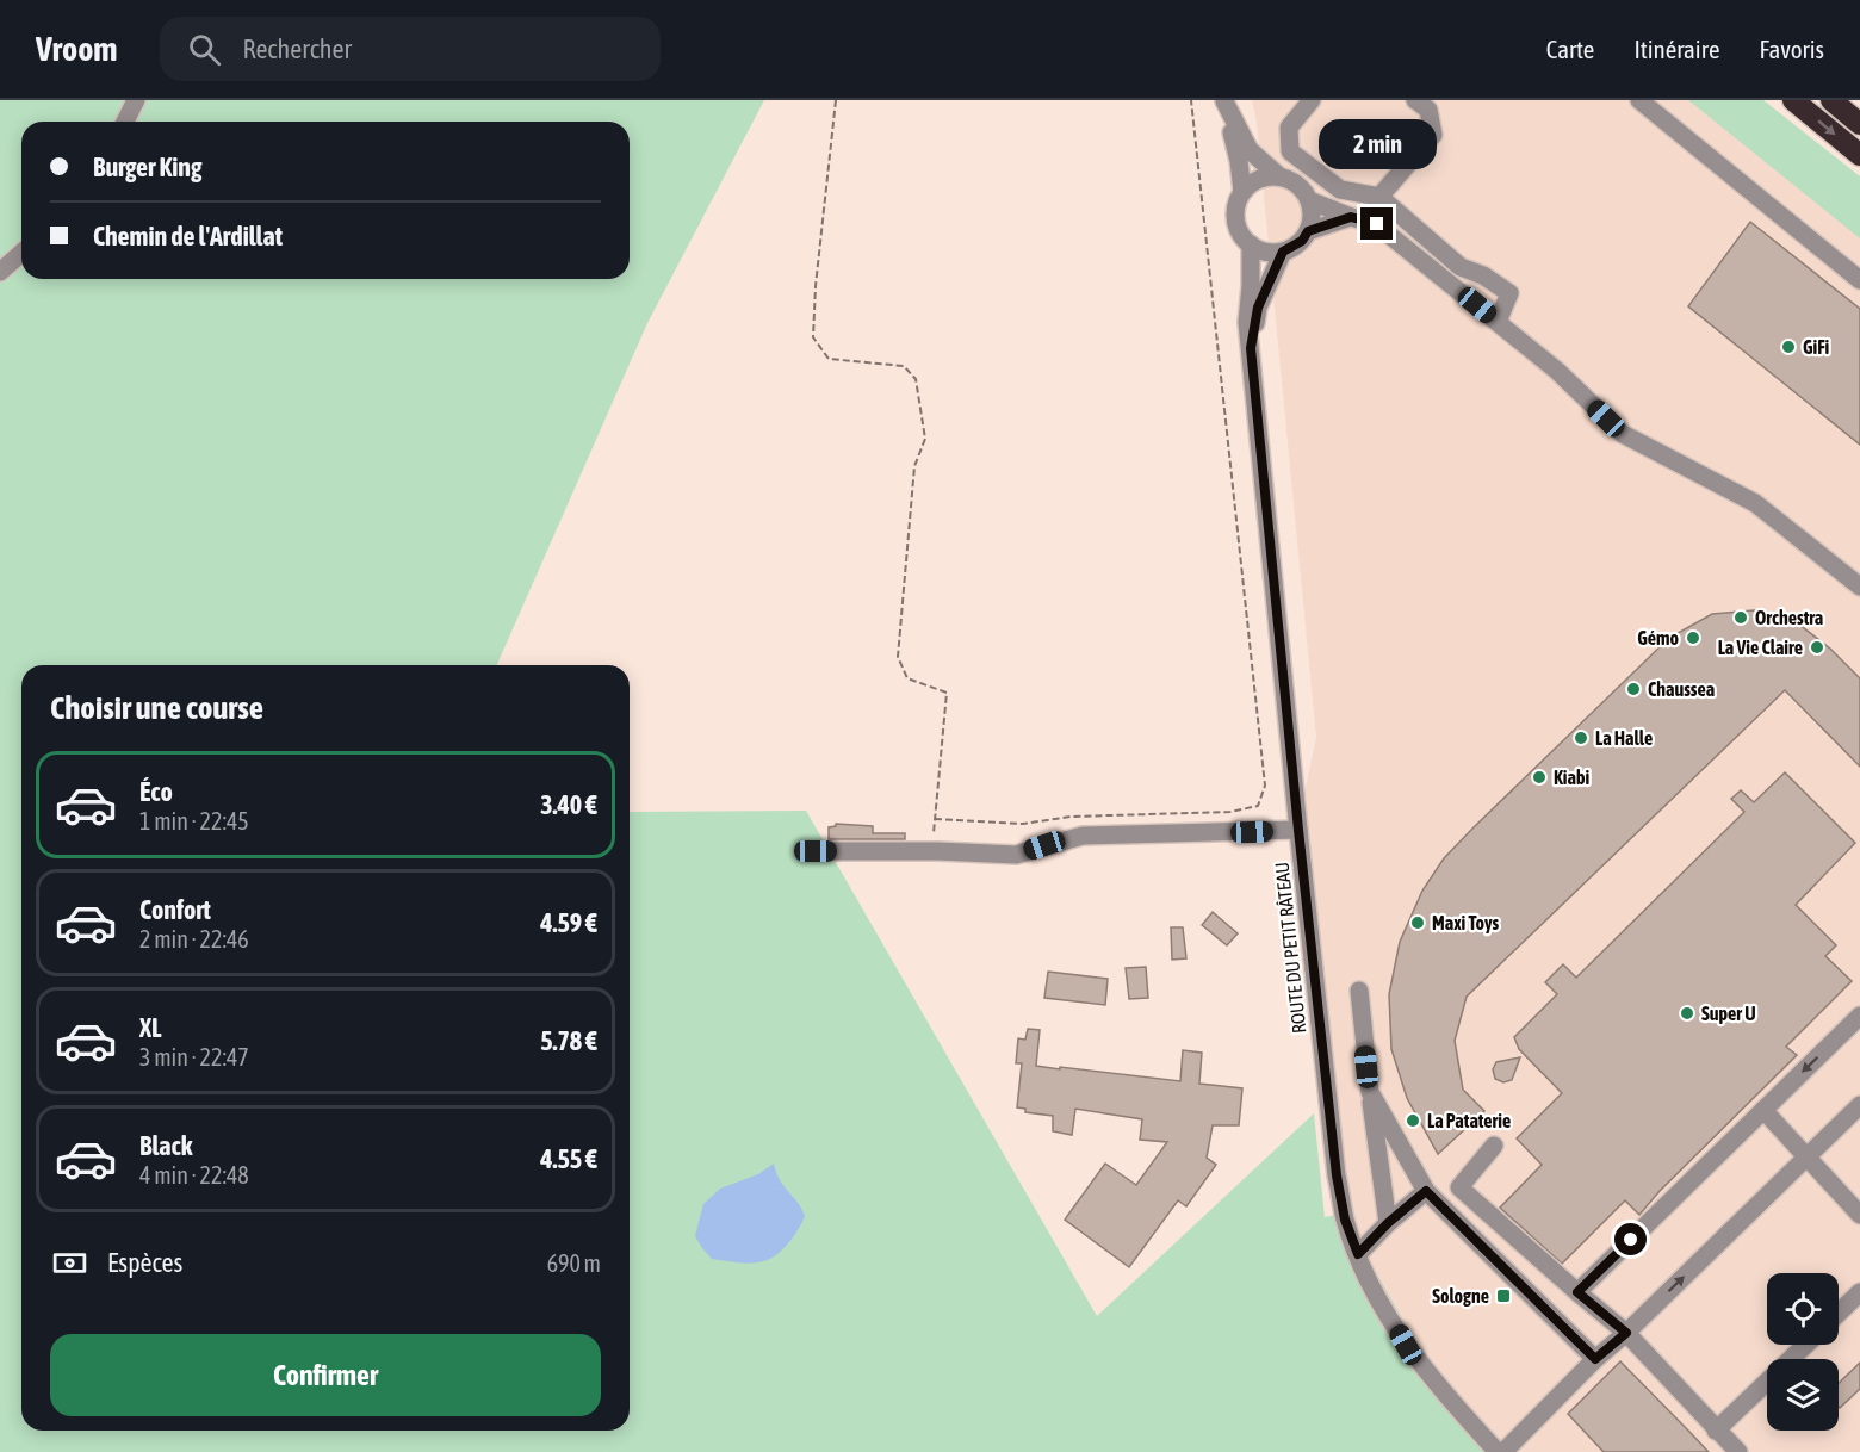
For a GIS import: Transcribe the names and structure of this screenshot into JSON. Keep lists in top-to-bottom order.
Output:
{
  "streets": {
    "street": ["ROUTE DU PETIT RÂTEAU"]
  },
  "places": {
    "other": [
      "GiFi",
      "Orchestra",
      "Gémo",
      "La Vie Claire",
      "Chaussea",
      "La Halle",
      "Kiabi",
      "Maxi Toys",
      "Super U",
      "La Pataterie"
    ],
    "transit": ["Sologne"]
  },
  "page": {
    "header": "Vroom",
    "search": "Rechercher",
    "nav": ["Carte", "Itinéraire", "Favoris"],
    "bubble": "2 min",
    "banner": ["Burger King", "Chemin de l'Ardillat"],
    "heading": "Choisir une course",
    "list": [
      {
        "name": "Éco",
        "note": "1 min · 22:45",
        "value": "3.40 €"
      },
      {
        "name": "Confort",
        "note": "2 min · 22:46",
        "value": "4.59 €"
      },
      {
        "name": "XL",
        "note": "3 min · 22:47",
        "value": "5.78 €"
      },
      {
        "name": "Black",
        "note": "4 min · 22:48",
        "value": "4.55 €"
      }
    ],
    "pay": ["Espèces", "690 m"],
    "buttons": "Confirmer"
  }
}
